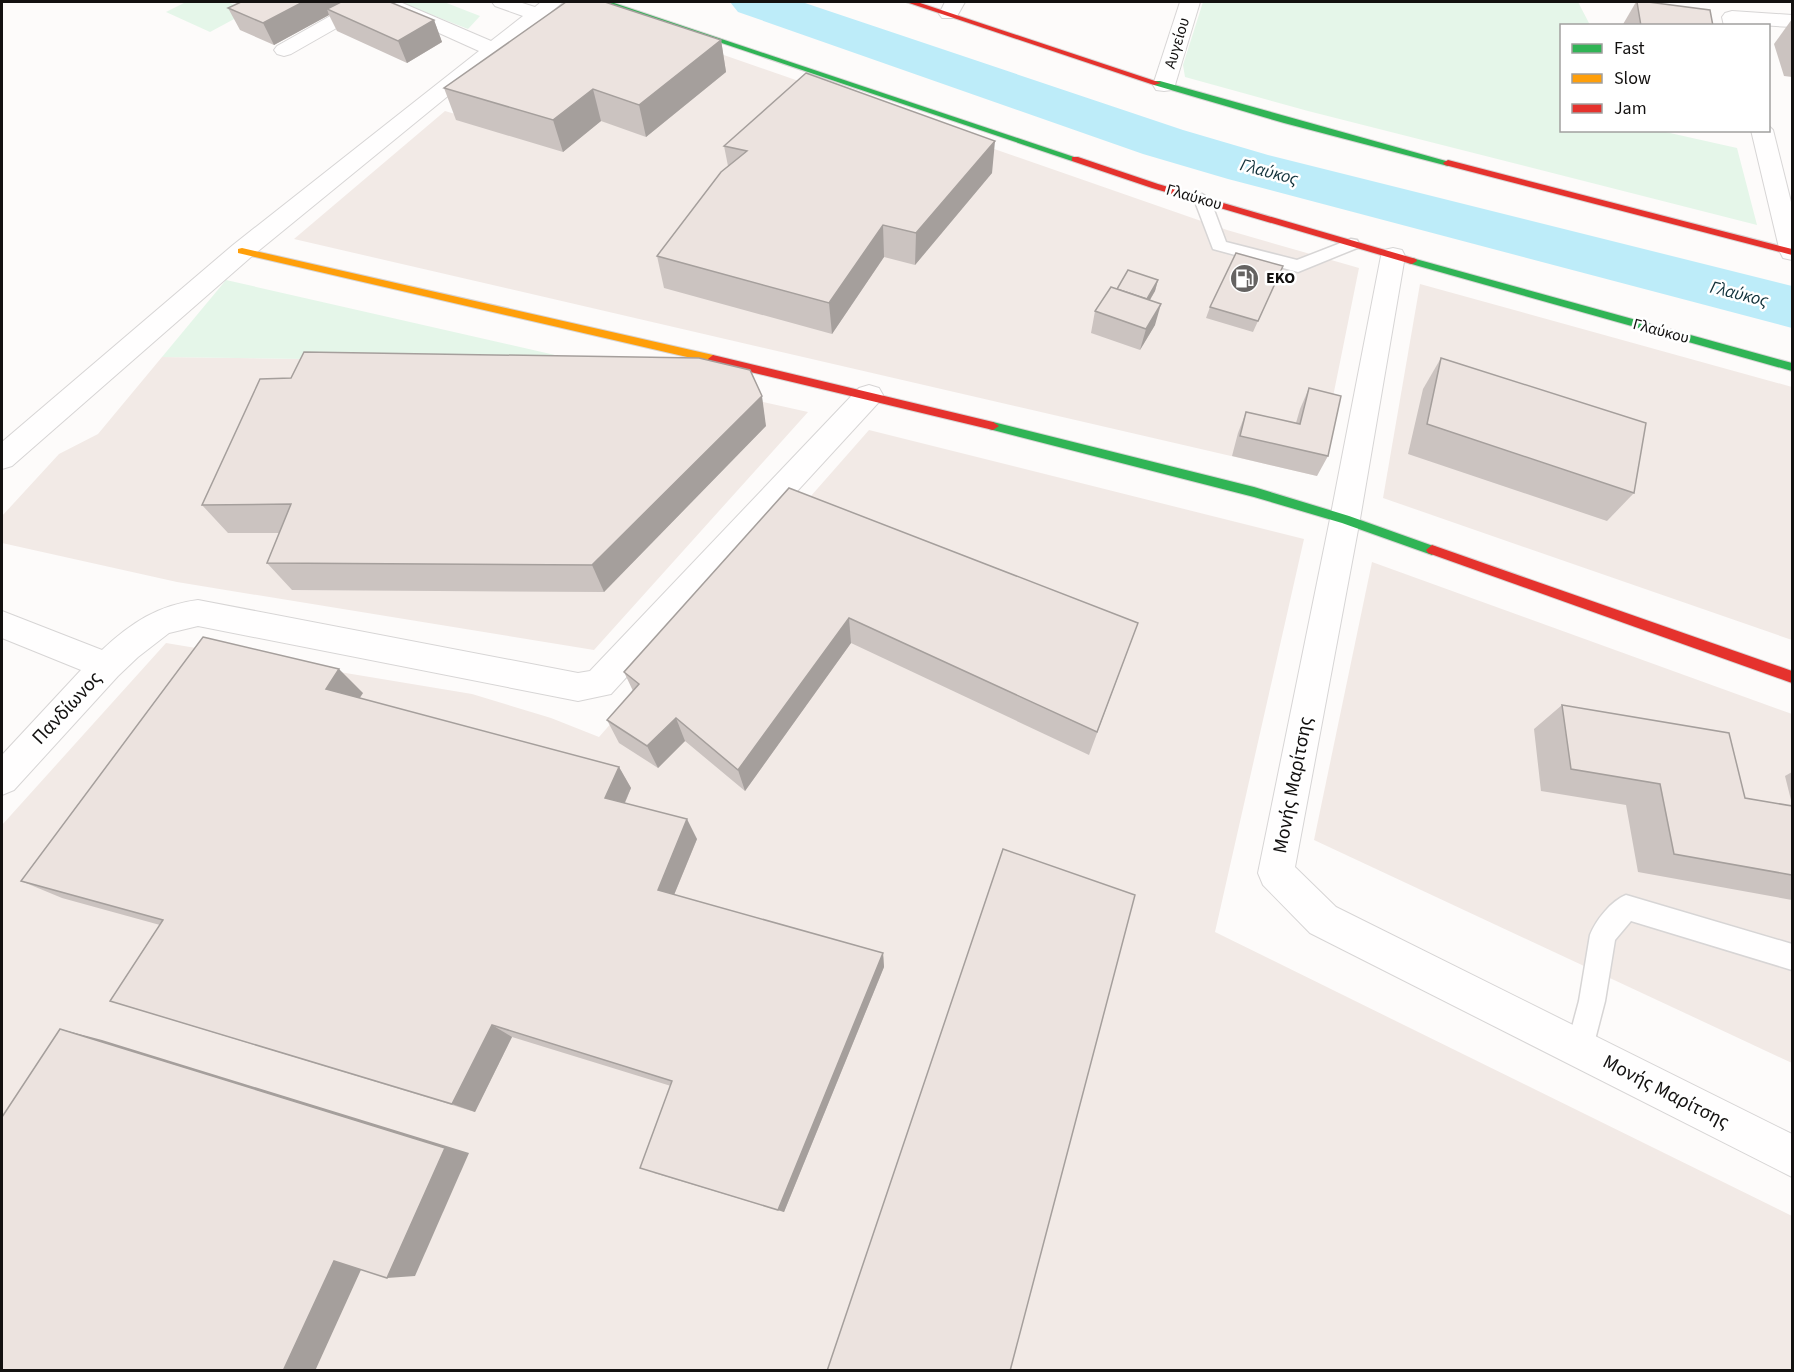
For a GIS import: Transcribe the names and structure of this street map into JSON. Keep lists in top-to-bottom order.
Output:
{
  "streets": {
    "main road": ["Γλαύκου"],
    "street": ["Αυγείου", "Πανδίωνος", "Μονής Μαρίτσης"]
  },
  "crossings": [
    ["Γλαύκου", "Μονής Μαρίτσης"]
  ],
  "water": ["Γλαύκος"],
  "places": {
    "fuel station": ["EKO"]
  },
  "legend": ["Fast", "Slow", "Jam"]
}
